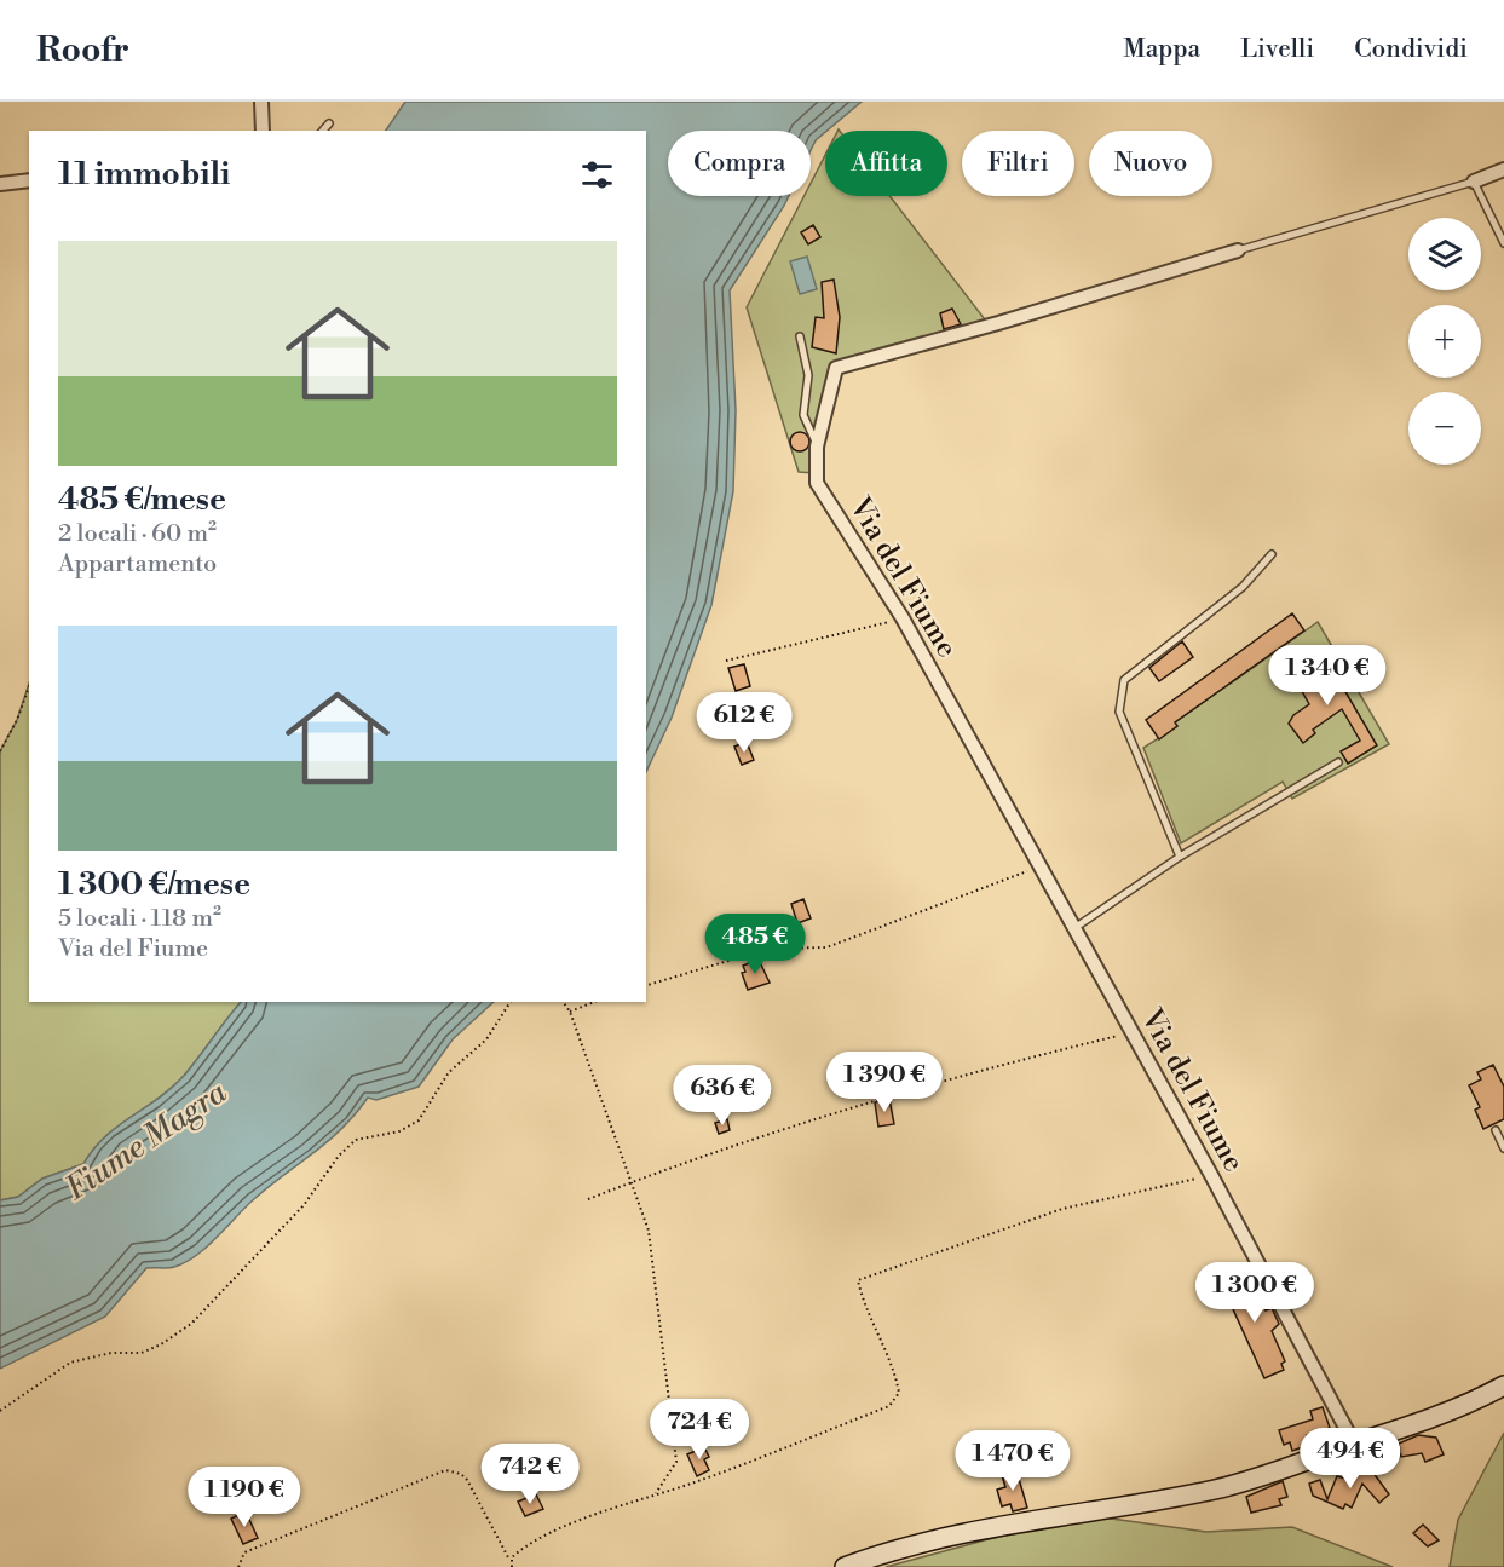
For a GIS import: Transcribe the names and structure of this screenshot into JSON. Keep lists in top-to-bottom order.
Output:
{
  "streets": {
    "street": ["Via del Fiume"]
  },
  "water": ["Fiume Magra"],
  "page": {
    "header": "Roofr",
    "nav": ["Mappa", "Livelli", "Condividi"],
    "chip": [
      "Compra",
      "Affitta",
      "Filtri",
      "Nuovo"
    ],
    "heading": "11 immobili",
    "map_buttons": ["+", "−"],
    "list": [
      {
        "name": "485 €/mese",
        "note": "2 locali · 60 m² · Appartamento"
      },
      {
        "name": "1 300 €/mese",
        "note": "5 locali · 118 m² · Via del Fiume"
      }
    ],
    "price": [
      "1 340 €",
      "612 €",
      "485 €",
      "1 390 €",
      "636 €",
      "1 300 €",
      "724 €",
      "494 €",
      "1 470 €",
      "742 €",
      "1 190 €"
    ]
  }
}
